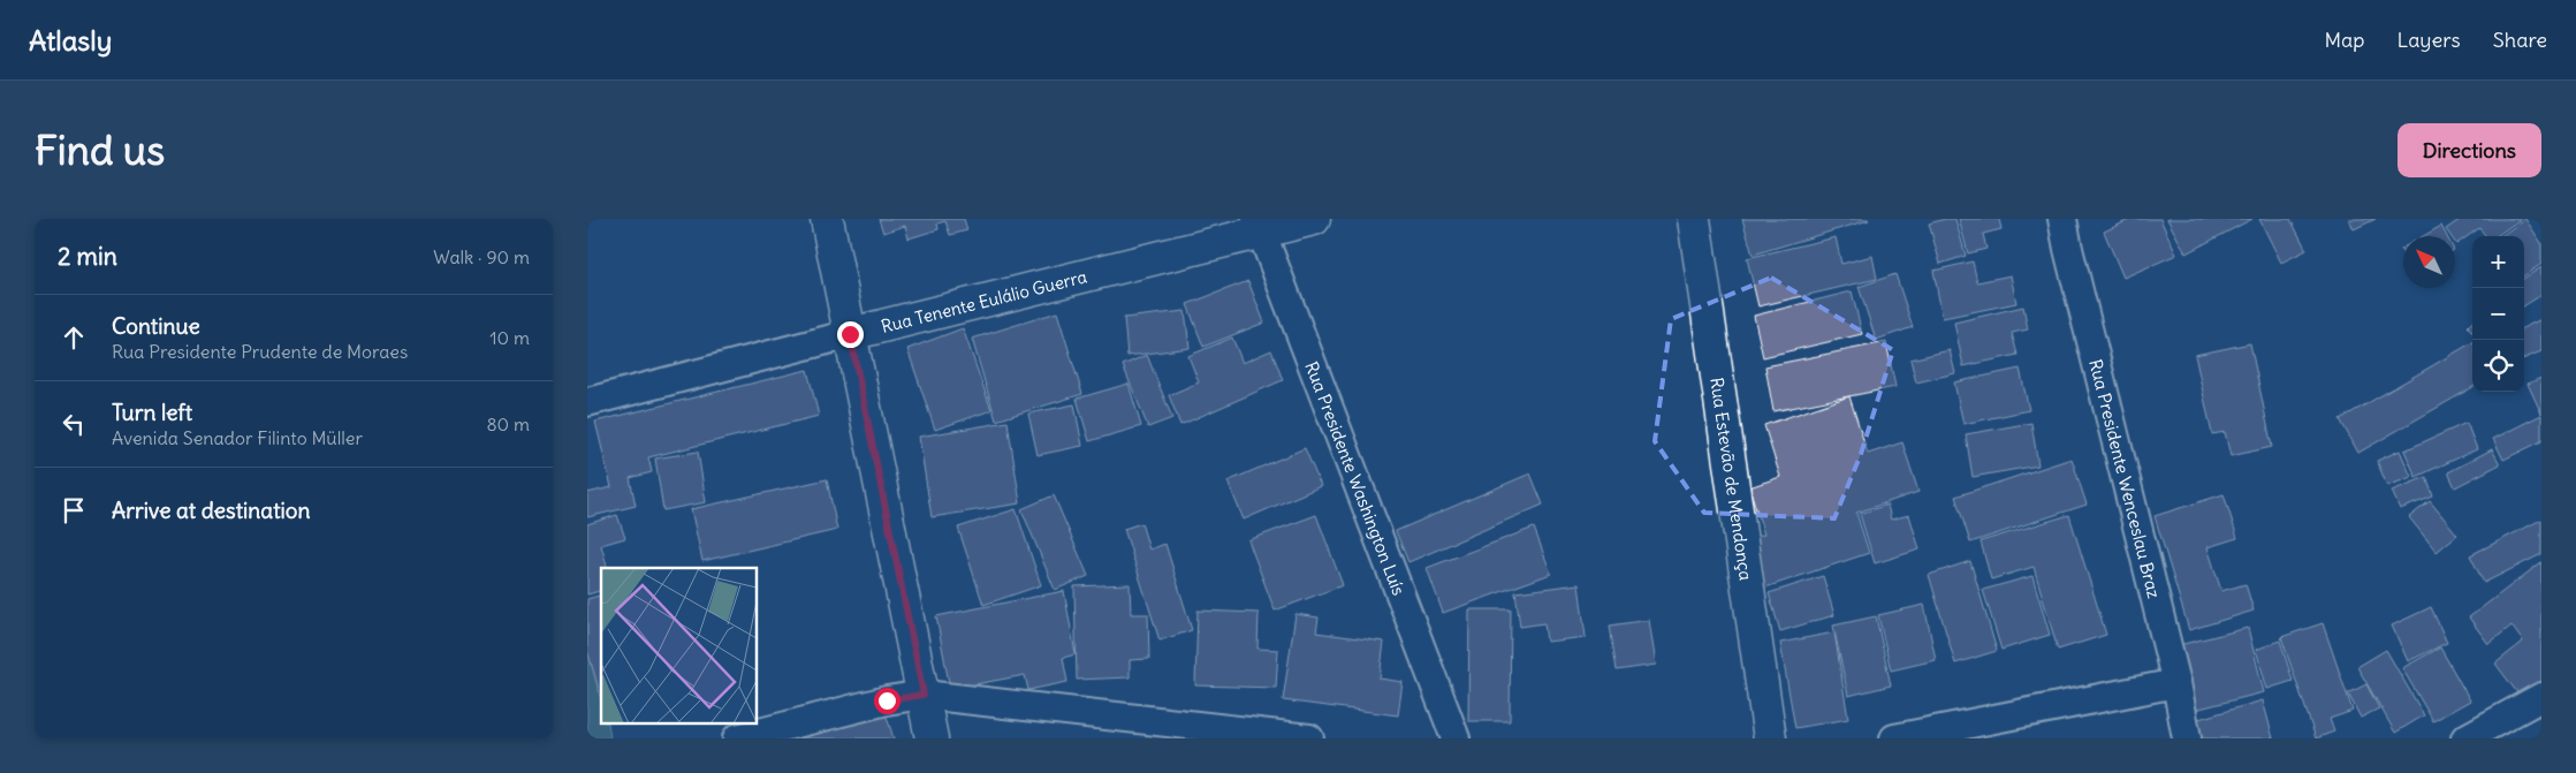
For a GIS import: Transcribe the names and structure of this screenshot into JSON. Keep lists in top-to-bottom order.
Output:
{
  "streets": {
    "street": [
      "Rua Tenente Eulálio Guerra",
      "Rua Estevão de Mendonça",
      "Rua Presidente Wenceslau Braz",
      "Rua Presidente Washington Luís"
    ]
  },
  "crossings": [
    ["Rua Tenente Eulálio Guerra", "Rua Presidente Washington Luís"]
  ],
  "north": "top left",
  "page": {
    "header": "Atlasly",
    "nav": ["Map", "Layers", "Share"],
    "buttons": "Directions",
    "title": "Find us",
    "heading": ["2 min", "Walk · 90 m"],
    "map_buttons": ["+", "−"],
    "list": [
      ["Continue", "Rua Presidente Prudente de Moraes", "10 m"],
      ["Turn left", "Avenida Senador Filinto Müller", "80 m"],
      "Arrive at destination"
    ]
  }
}
